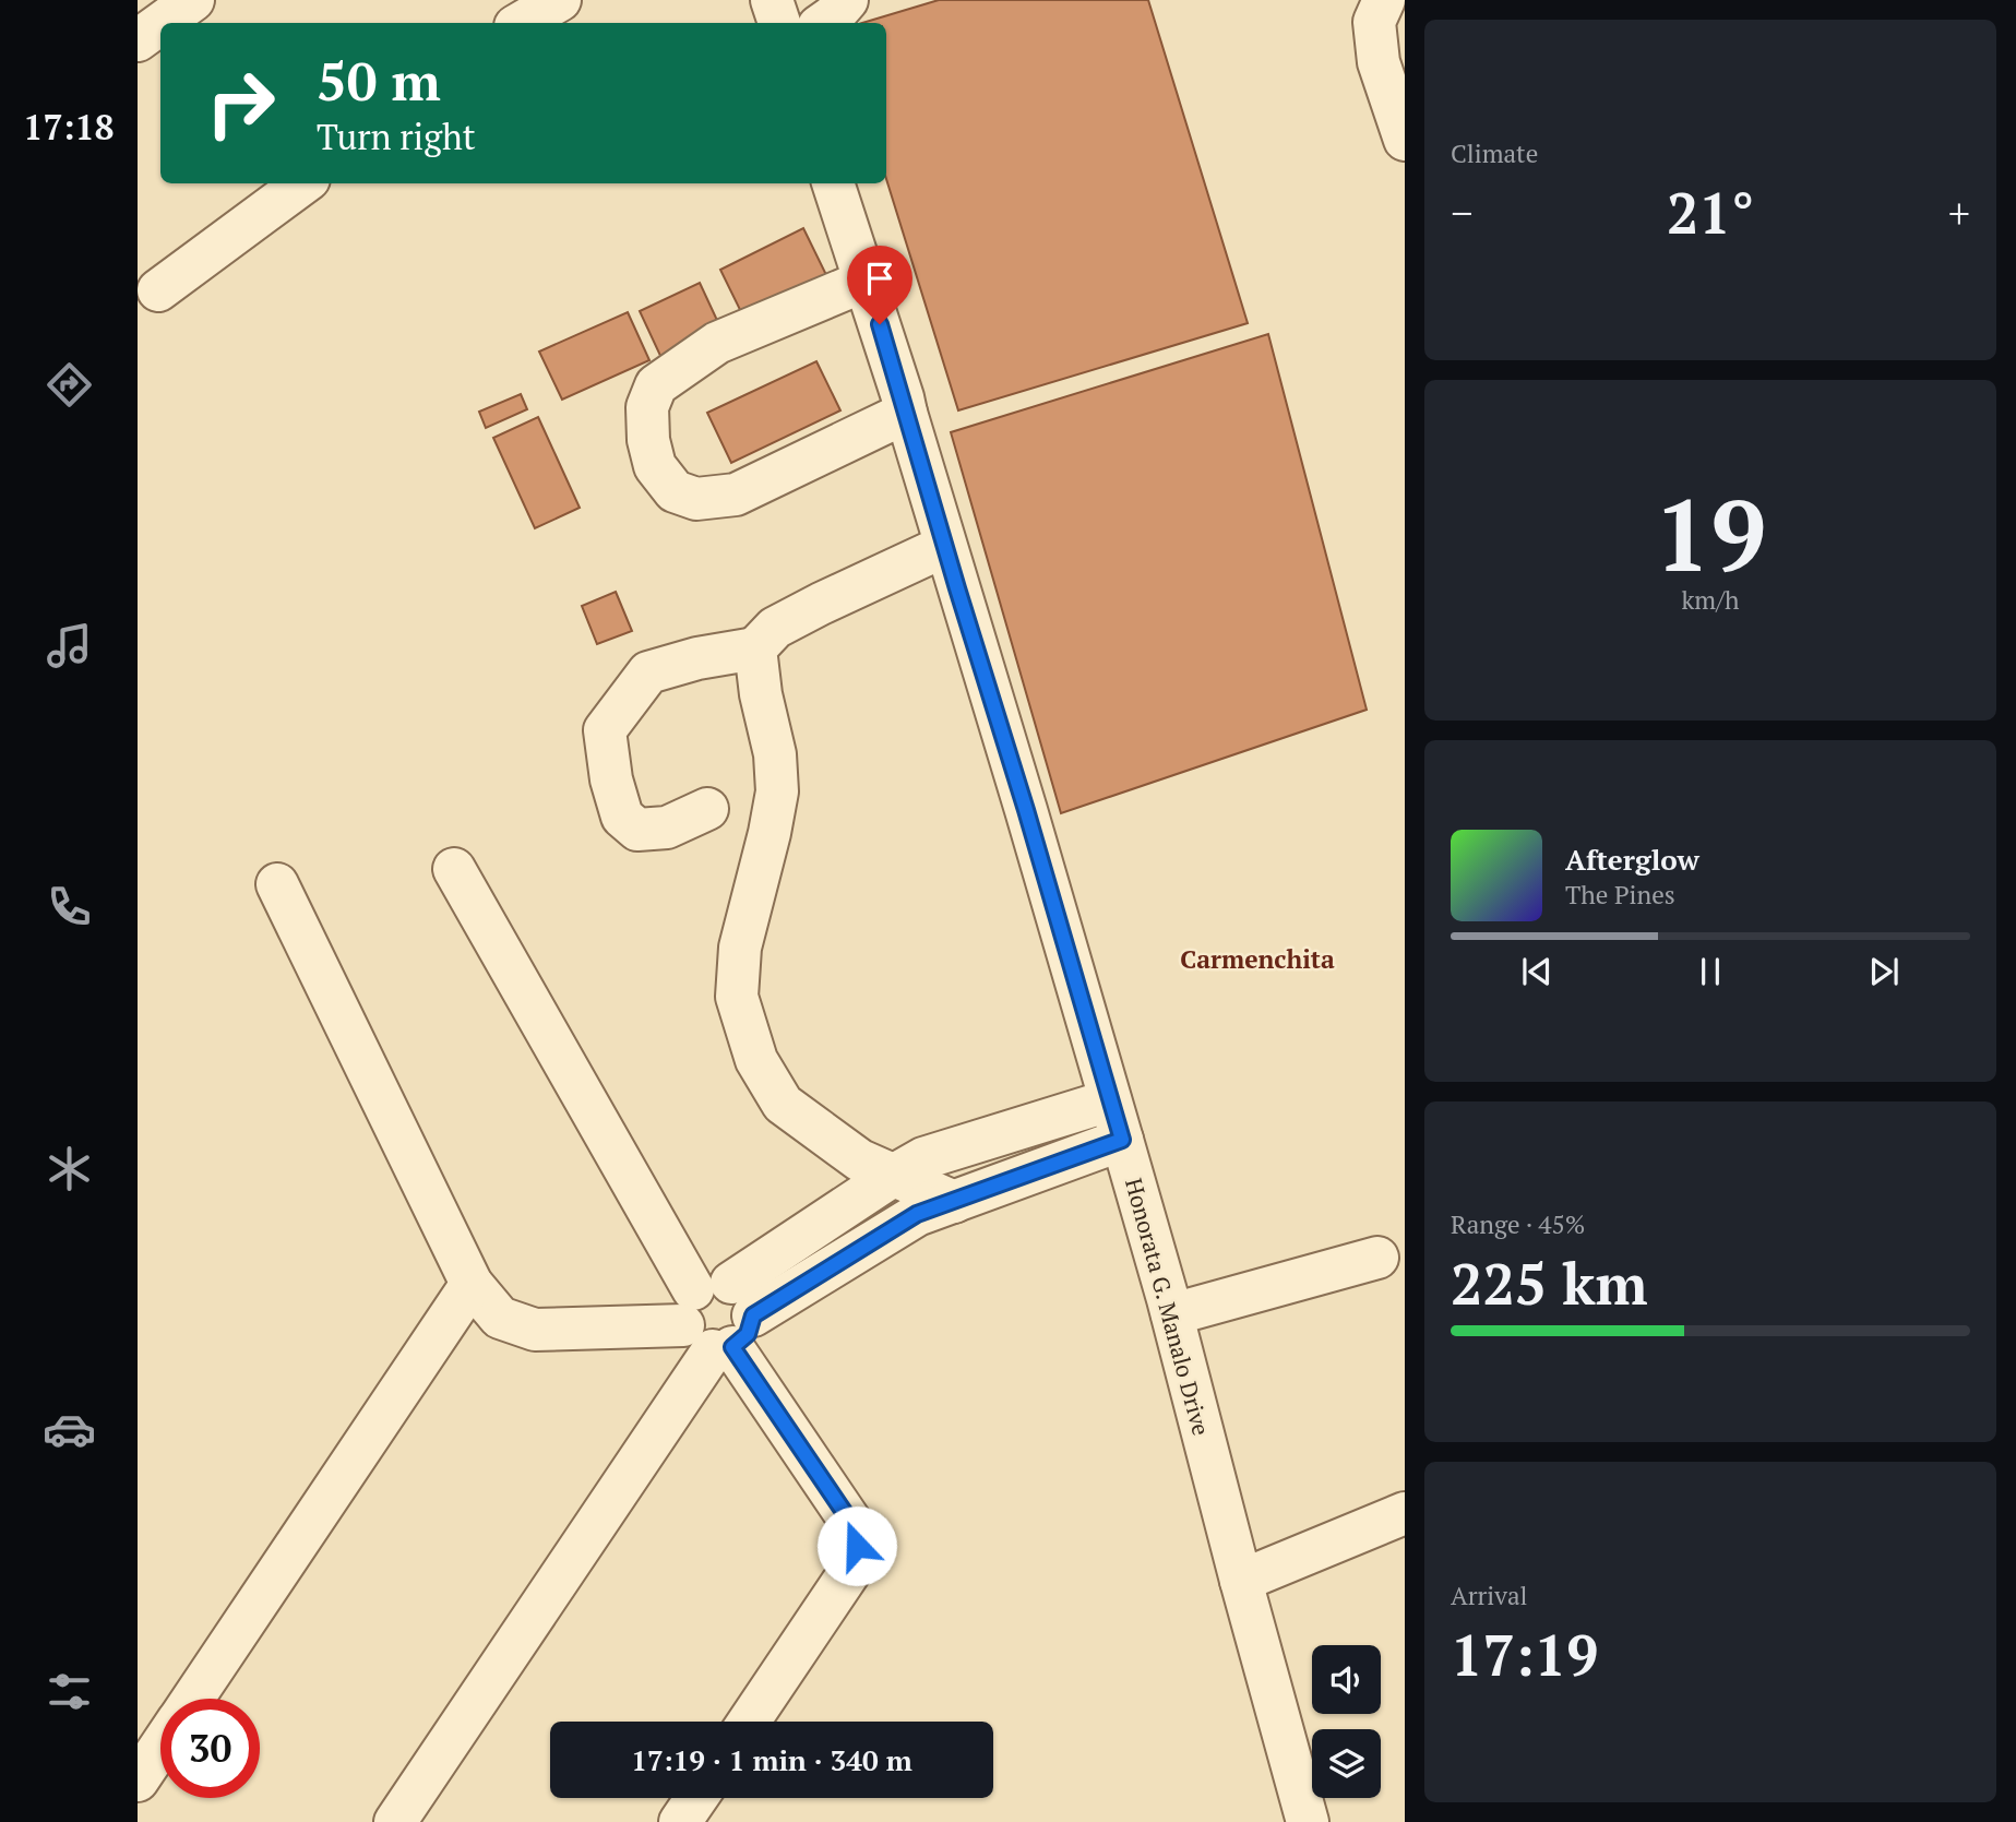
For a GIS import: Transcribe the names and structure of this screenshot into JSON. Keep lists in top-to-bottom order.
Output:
{
  "streets": {
    "street": ["Honorata G. Manalo Drive"]
  },
  "districts": ["Carmenchita"],
  "page": {
    "tabs": "17:18",
    "tile": [
      "Climate",
      ["19", "km/h"],
      ["Range · 45%", "225 km"],
      ["Arrival", "17:19"]
    ],
    "turn": ["50 m", "Turn right"],
    "heat": ["−", "21°", "+"],
    "song": ["Afterglow", "The Pines"],
    "limit": "30",
    "trip": "17:19 · 1 min · 340 m"
  }
}
